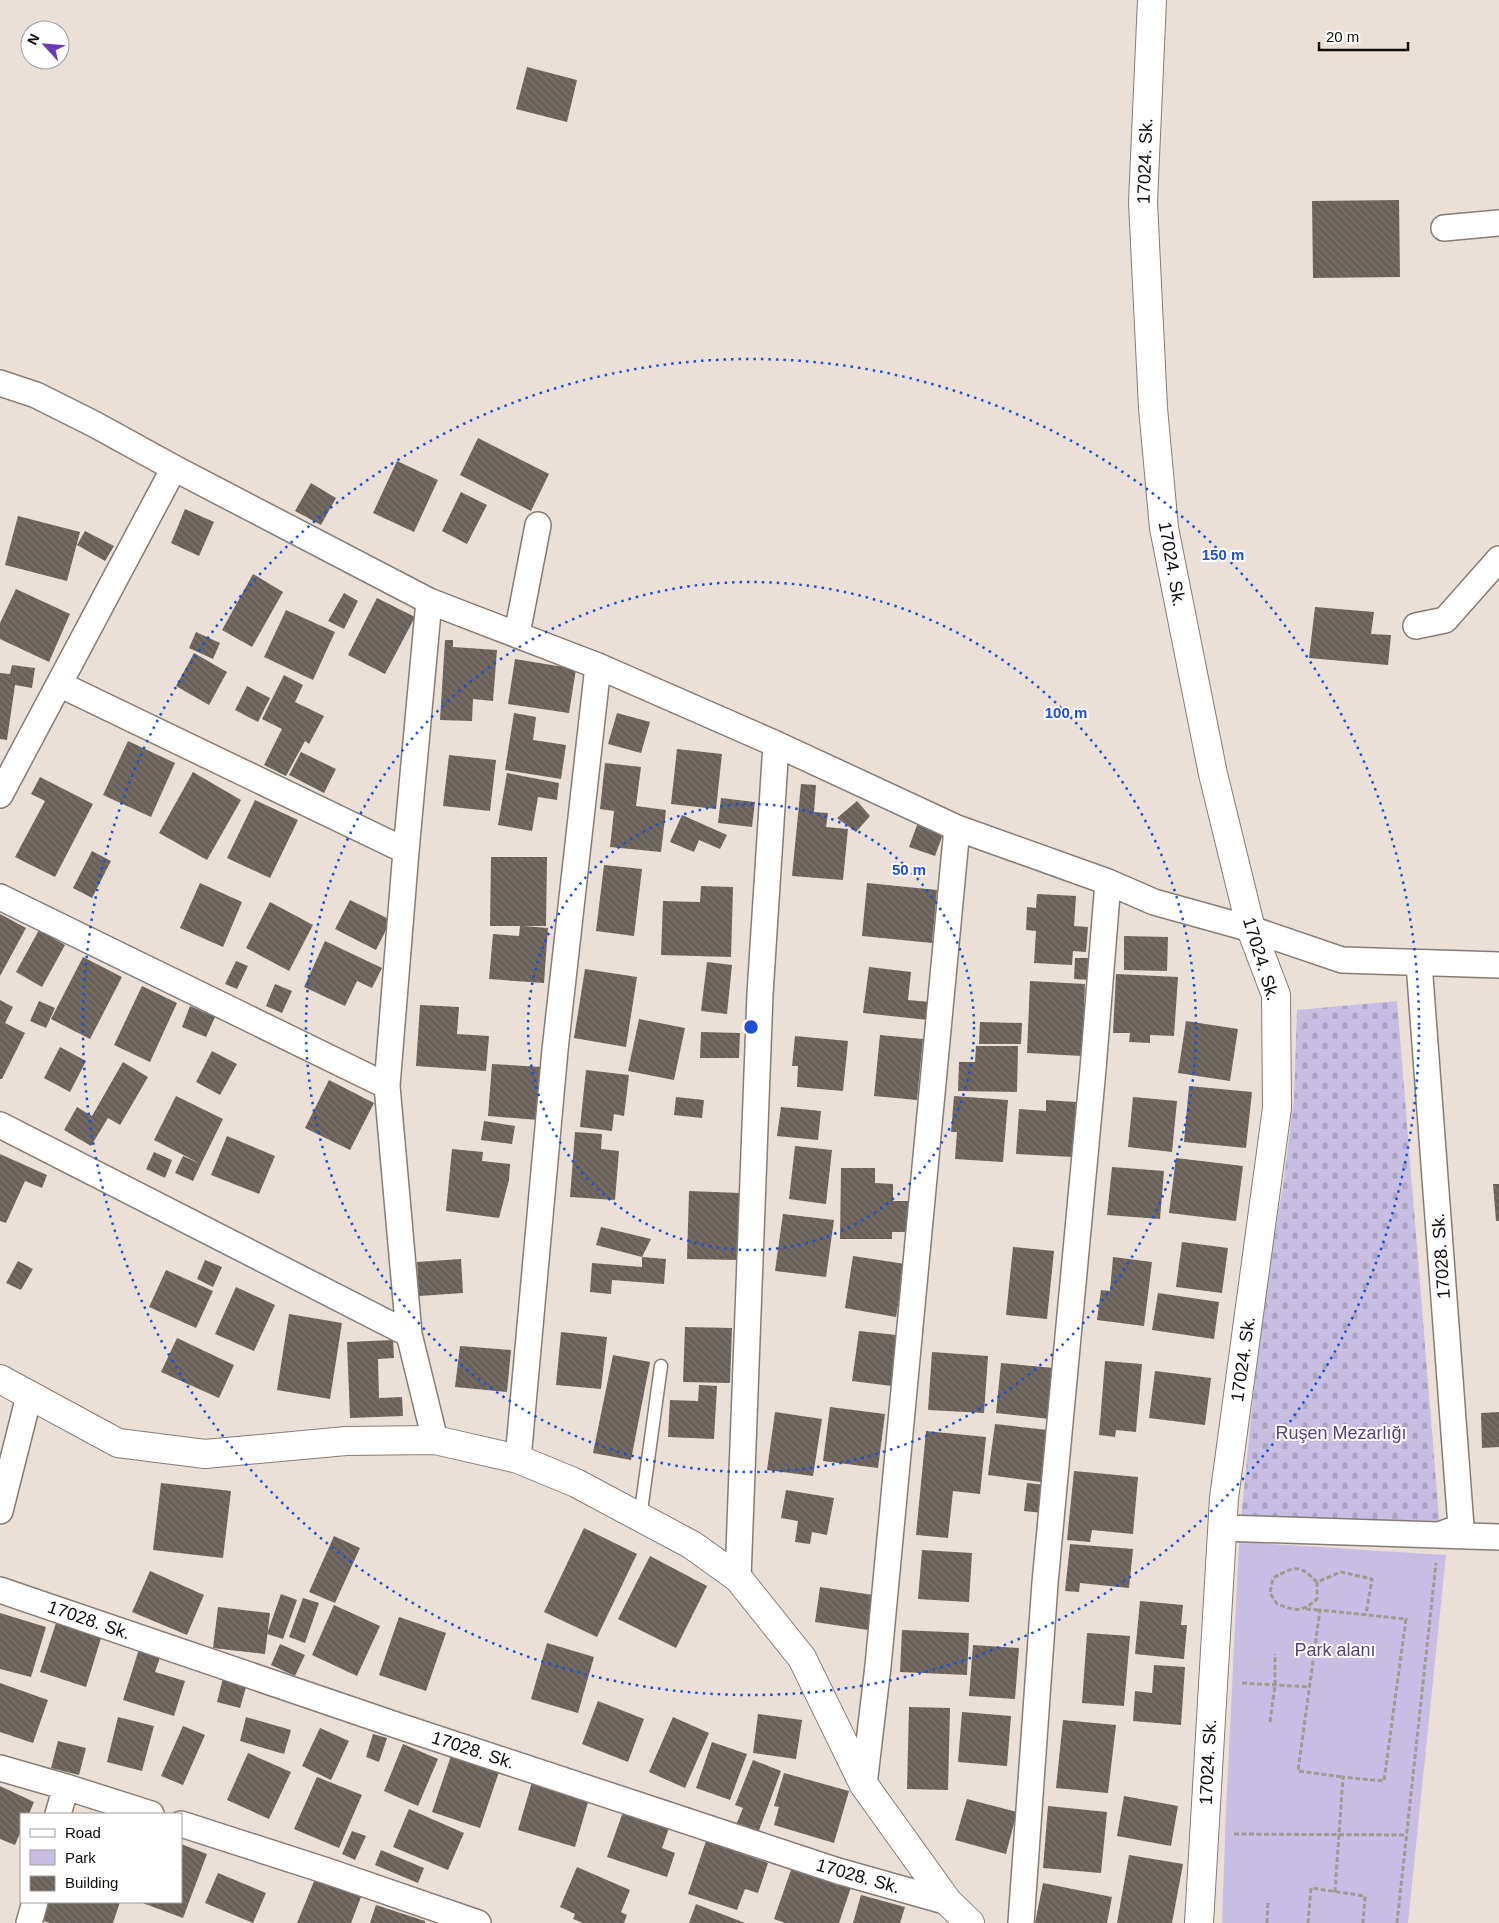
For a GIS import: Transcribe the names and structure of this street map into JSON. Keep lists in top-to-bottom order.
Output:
{
  "streets": {
    "street": ["17024. Sk.", "17028. Sk."]
  },
  "parks": ["Ruşen Mezarlığı", "Park alanı"],
  "legend": ["Road", "Park", "Building"],
  "scale_bar": "20 m",
  "north": "top left",
  "rings": ["150 m", "100 m", "50 m"]
}
